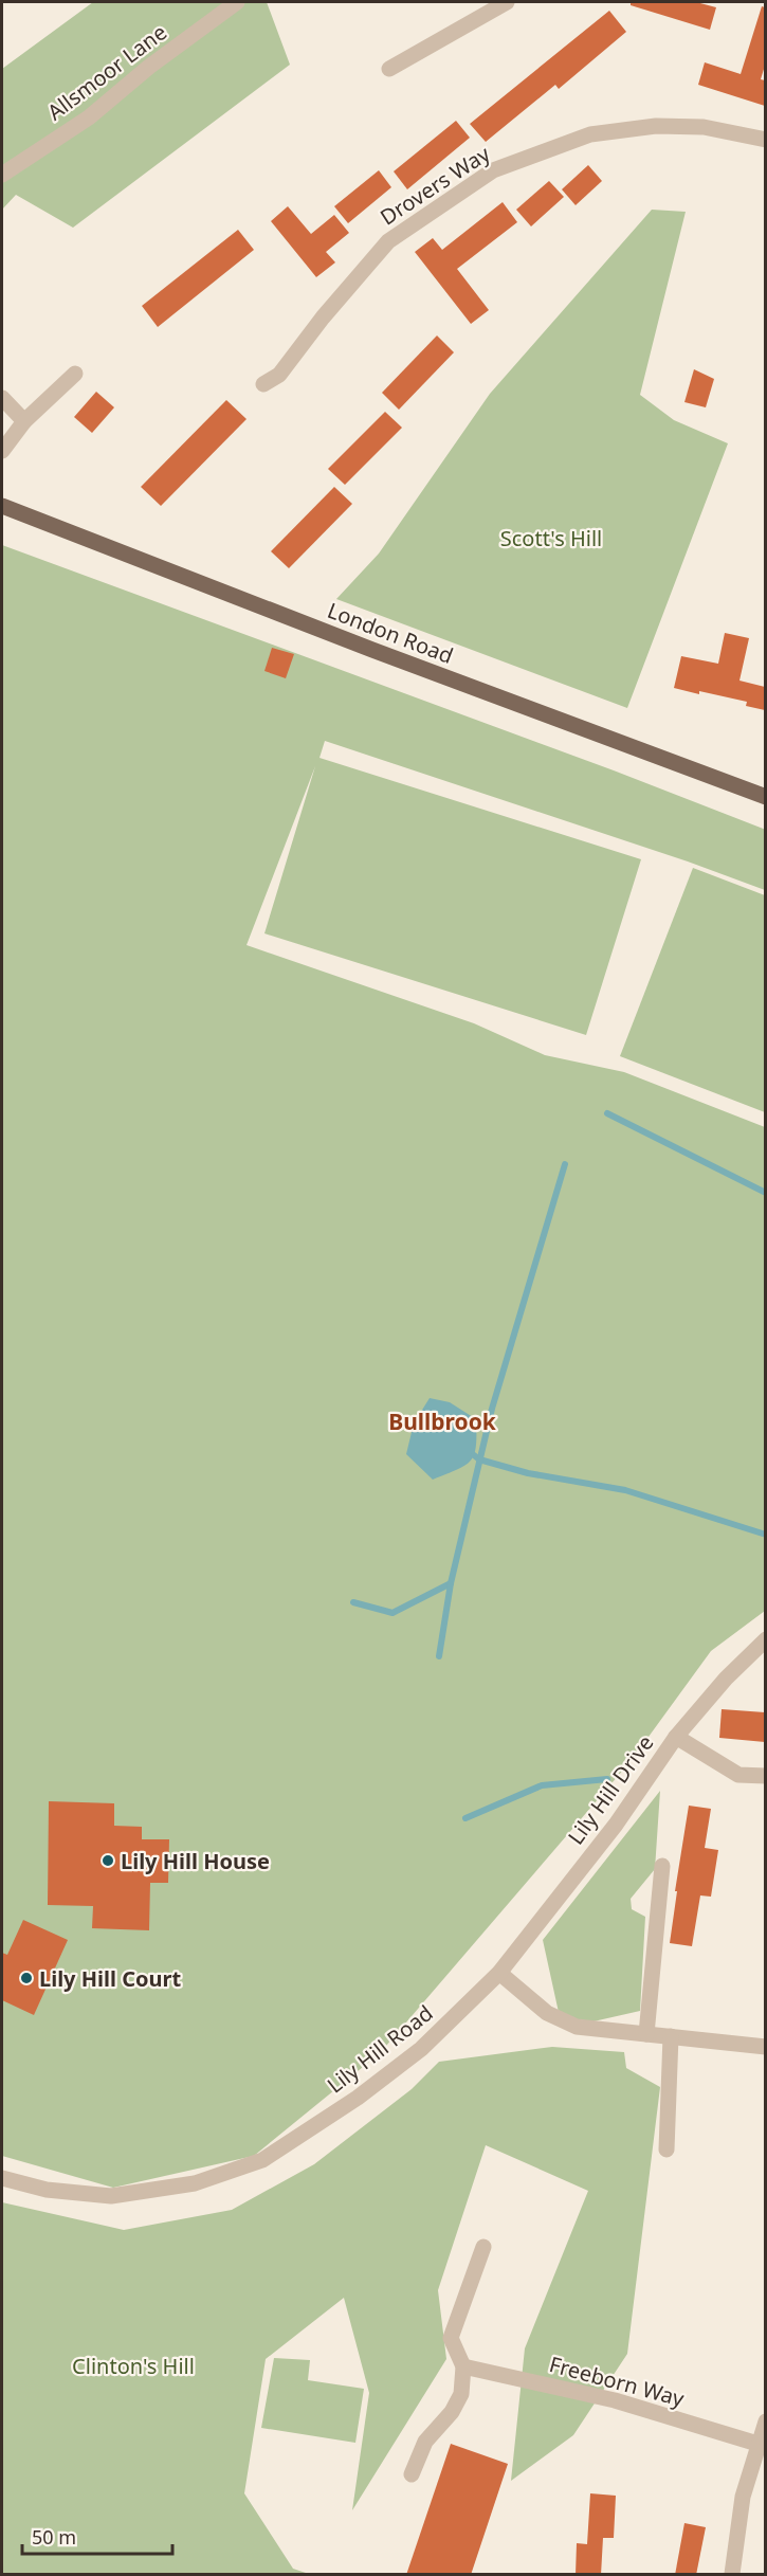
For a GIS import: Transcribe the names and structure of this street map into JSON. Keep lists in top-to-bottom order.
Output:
{
  "streets": {
    "main road": ["London Road"],
    "street": [
      "Allsmoor Lane",
      "Drovers Way",
      "Lily Hill Drive",
      "Lily Hill Road",
      "Freeborn Way"
    ]
  },
  "crossings": [
    ["Lily Hill Drive", "Lily Hill Road"]
  ],
  "districts": ["Bullbrook"],
  "parks": ["Scott's Hill", "Clinton's Hill"],
  "places": ["Lily Hill House", "Lily Hill Court"],
  "scale_bar": "50 m"
}
